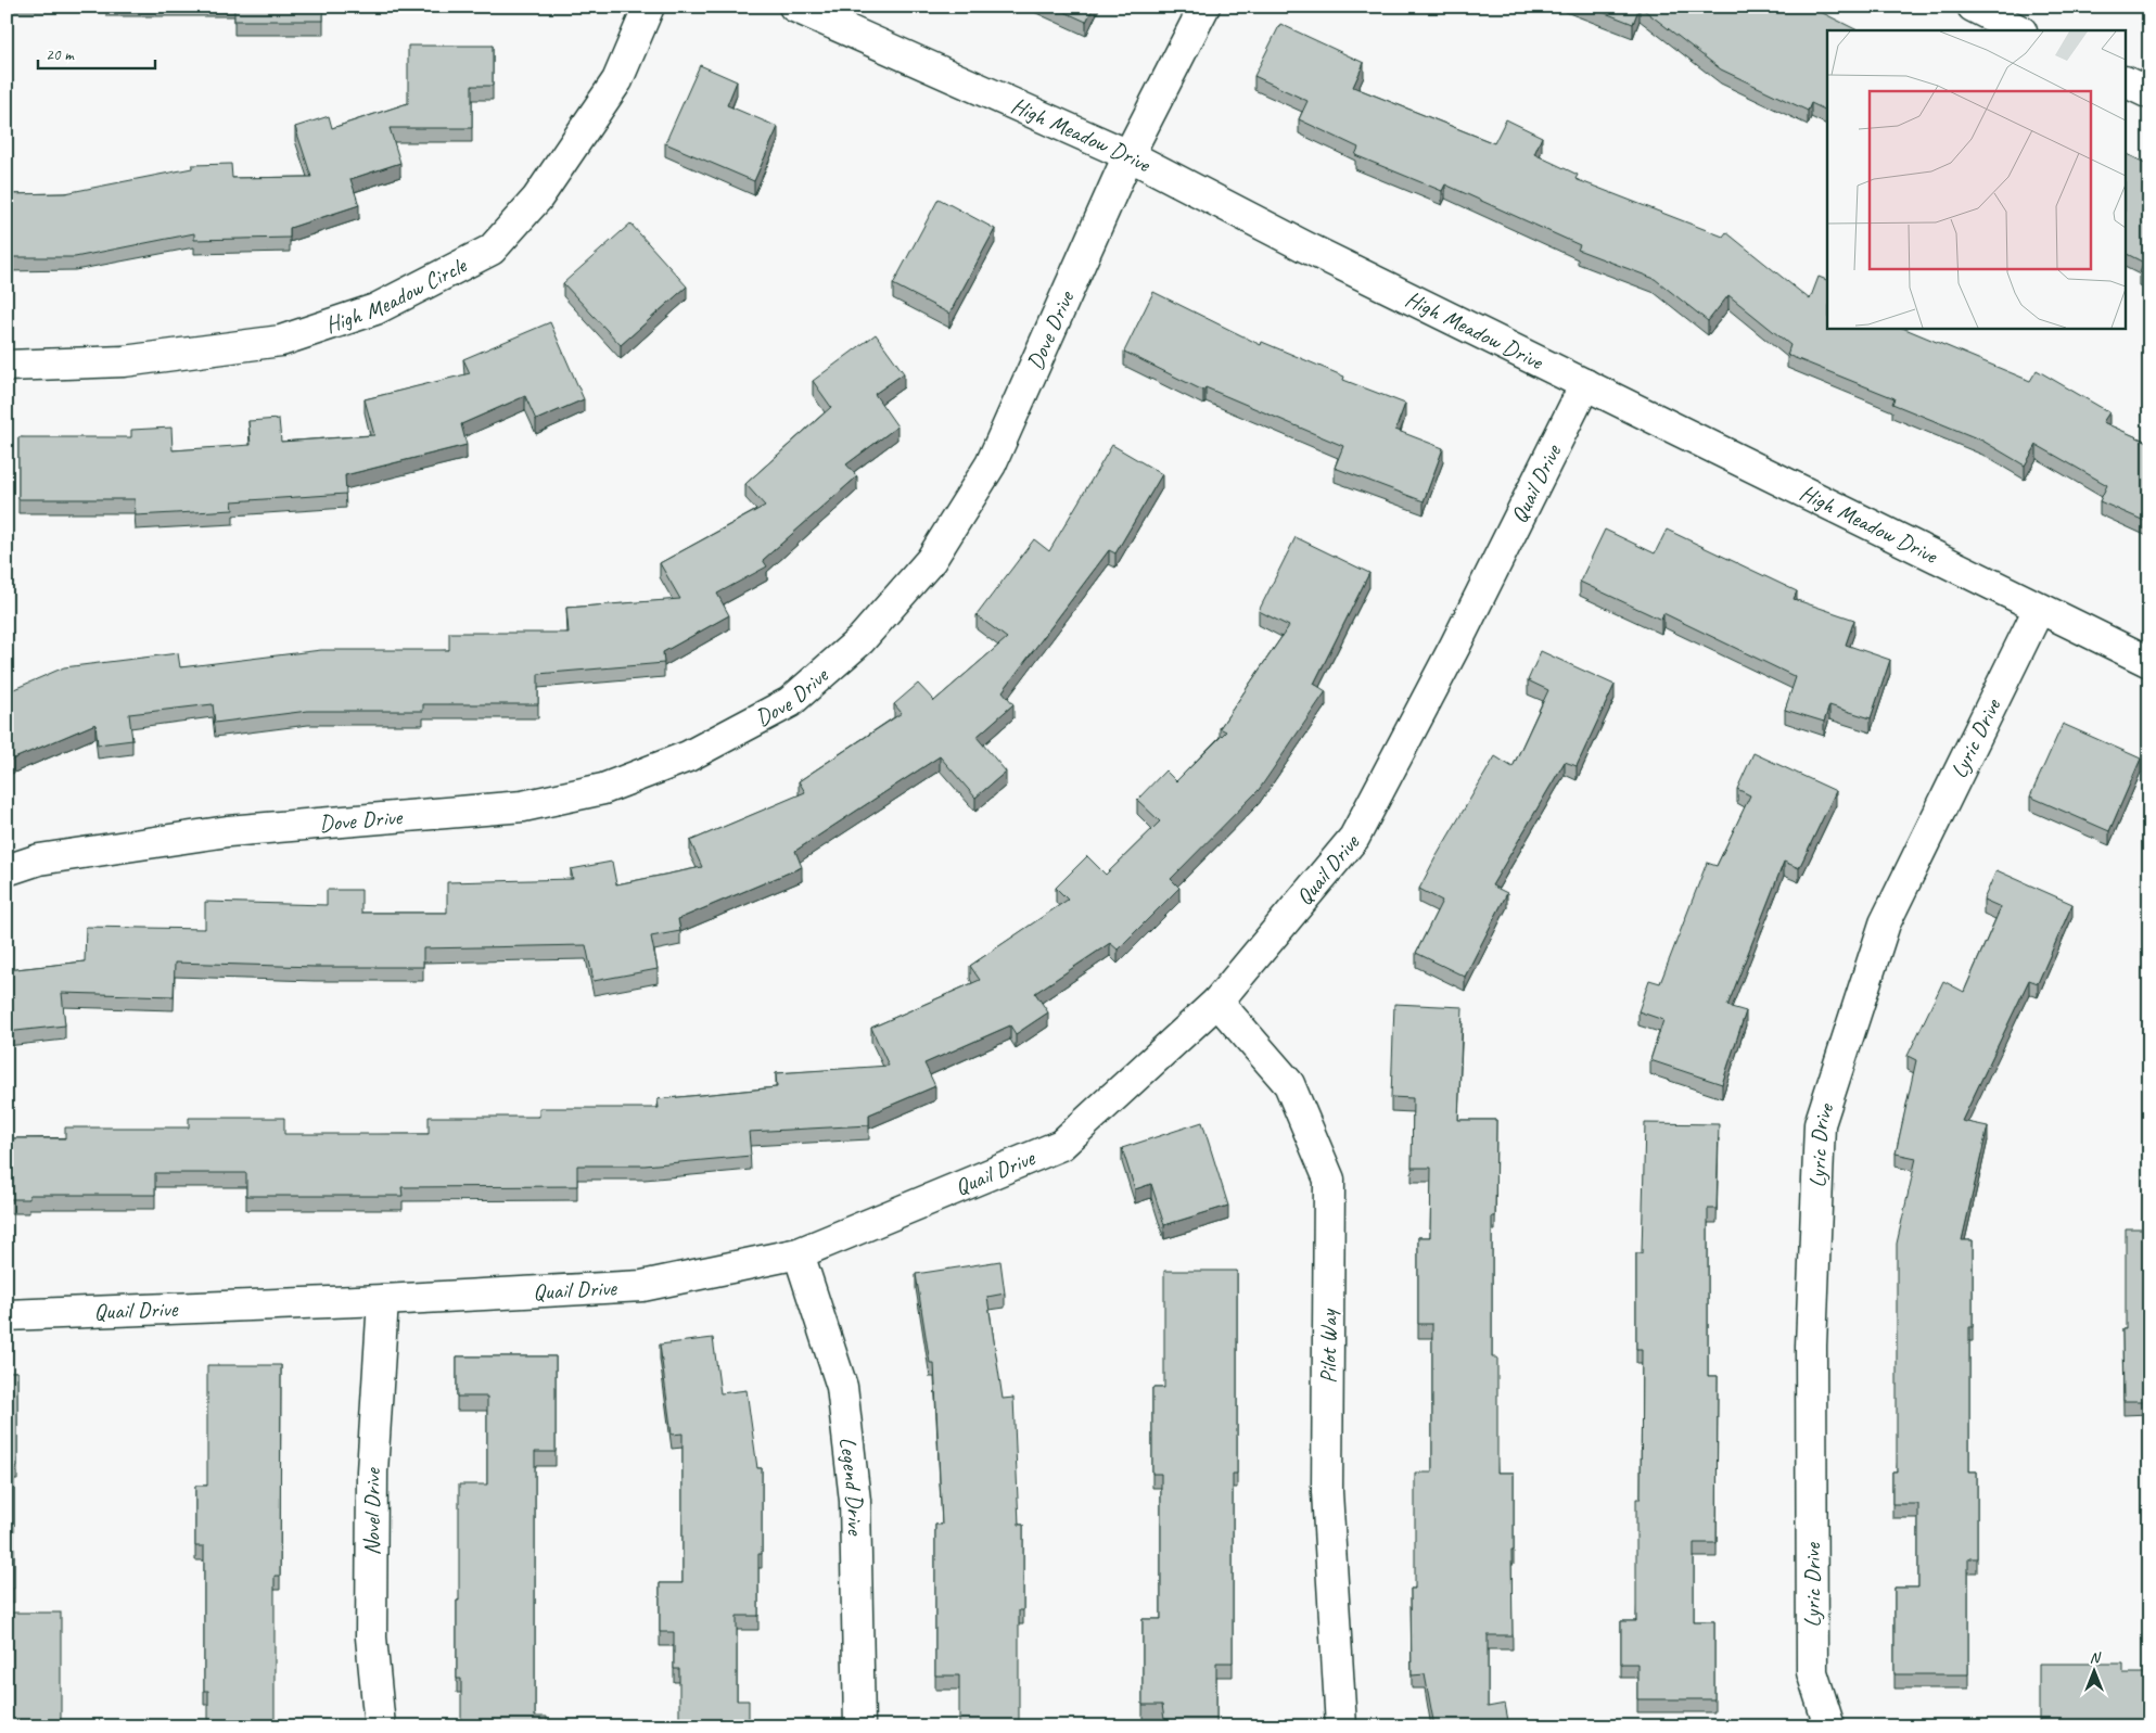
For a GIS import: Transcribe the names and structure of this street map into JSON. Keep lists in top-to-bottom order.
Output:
{
  "streets": {
    "street": [
      "High Meadow Drive",
      "High Meadow Circle",
      "Dove Drive",
      "Quail Drive",
      "Lyric Drive",
      "Pilot Way",
      "Legend Drive",
      "Novel Drive"
    ]
  },
  "crossings": [
    ["High Meadow Drive", "Dove Drive"],
    ["High Meadow Drive", "Quail Drive"],
    ["High Meadow Drive", "Lyric Drive"],
    ["Quail Drive", "Pilot Way"],
    ["Quail Drive", "Legend Drive"],
    ["Quail Drive", "Novel Drive"]
  ],
  "scale_bar": "20 m",
  "north": "top"
}
